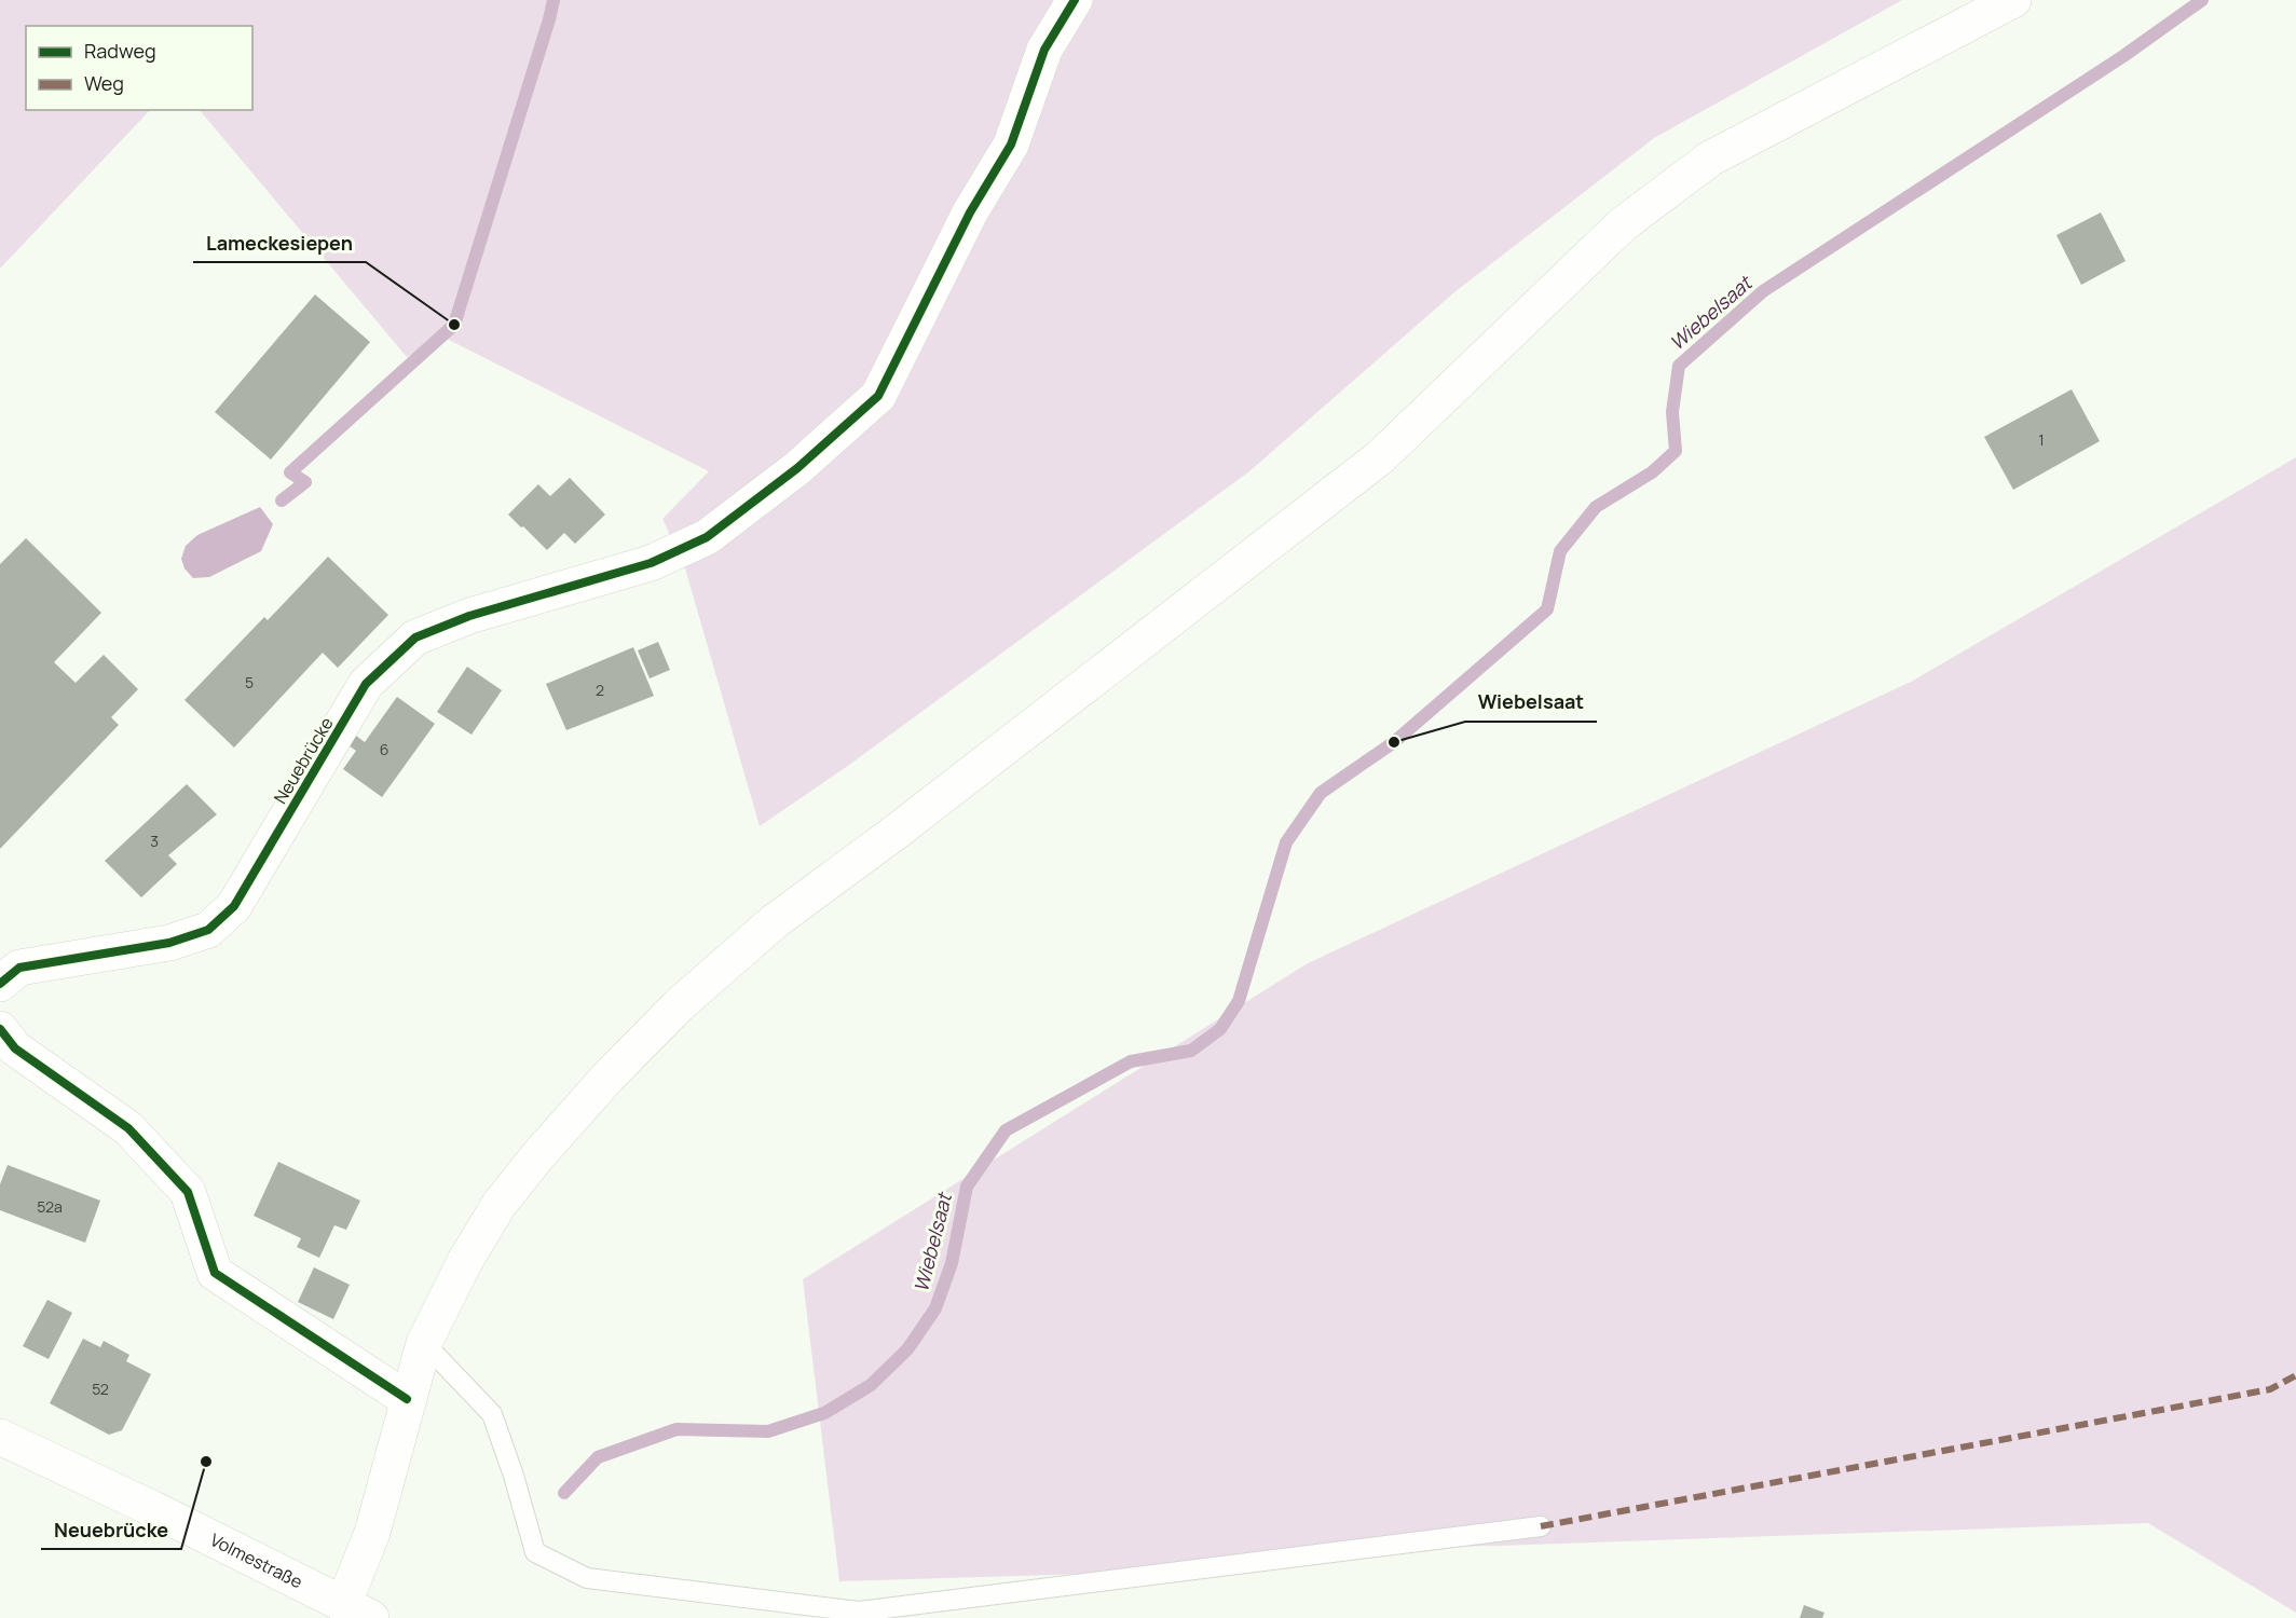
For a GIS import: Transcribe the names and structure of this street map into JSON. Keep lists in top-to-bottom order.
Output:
{
  "streets": {
    "main road": ["Neuebrücke", "Volmestraße"]
  },
  "water": ["Wiebelsaat"],
  "places": ["Lameckesiepen", "Wiebelsaat", "Neuebrücke"],
  "house_numbers": [
    "1",
    "5",
    "2",
    "6",
    "3",
    "52a",
    "52"
  ],
  "legend": ["Radweg", "Weg"]
}
